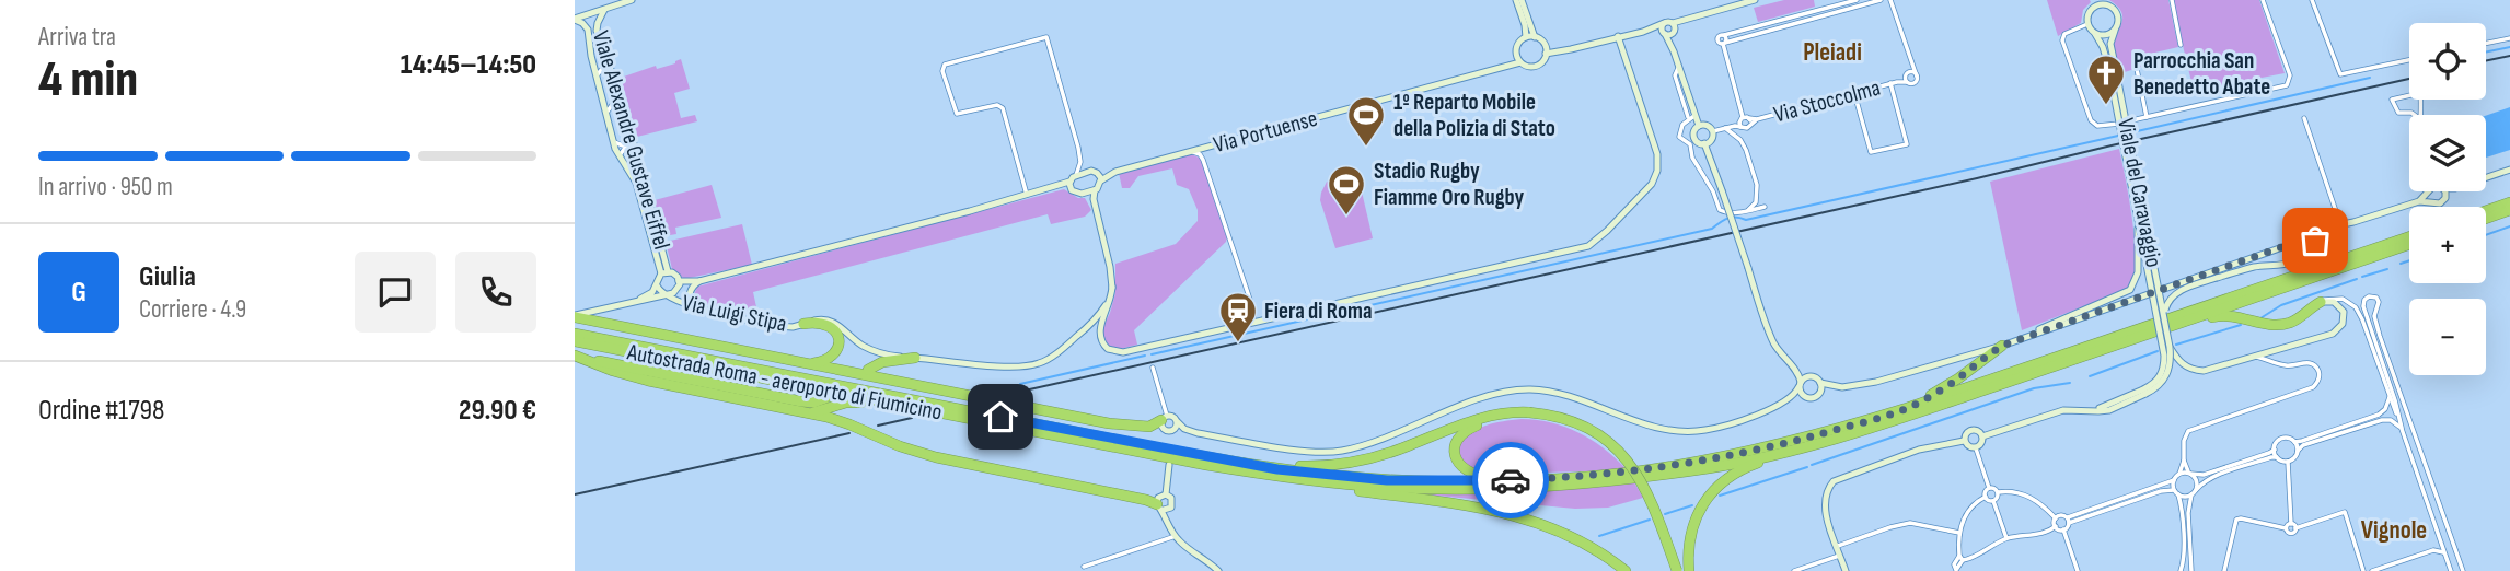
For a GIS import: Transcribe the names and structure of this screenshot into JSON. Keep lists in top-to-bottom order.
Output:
{
  "streets": {
    "highway": ["Autostrada Roma - aeroporto di Fiumicino"],
    "street": [
      "Via Stoccolma",
      "Via Portuense",
      "Viale Alexandre Gustave Eiffel",
      "Viale del Caravaggio",
      "Via Luigi Stipa"
    ]
  },
  "crossings": [
    ["Viale Alexandre Gustave Eiffel", "Via Luigi Stipa"]
  ],
  "districts": ["Pleiadi", "Vignole"],
  "places": {
    "church": ["Parrocchia San Benedetto Abate"],
    "sports": ["1º Reparto Mobile della Polizia di Stato", "Stadio Rugby Fiamme Oro Rugby"],
    "station": ["Fiera di Roma"]
  },
  "page": {
    "heading": ["4 min", "Arriva tra", "14:45–14:50"],
    "panel": [
      "Giulia",
      "Corriere · 4.9",
      "Ordine #1798",
      "29.90 €"
    ],
    "map_buttons": ["+", "−"],
    "bar": "In arrivo · 950 m",
    "round": "G"
  }
}
